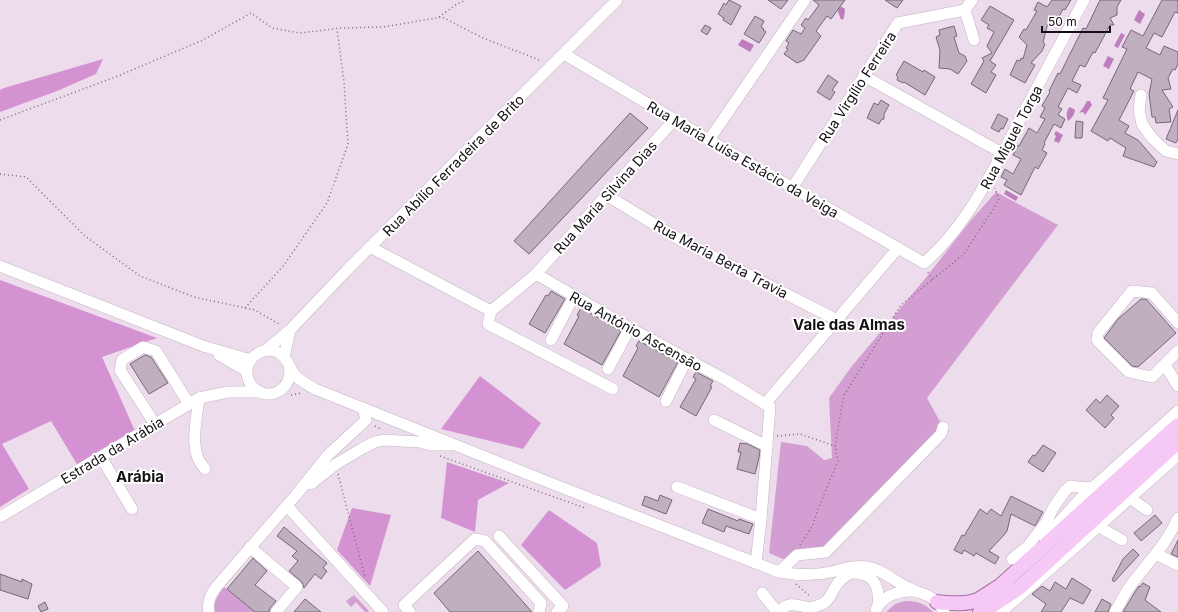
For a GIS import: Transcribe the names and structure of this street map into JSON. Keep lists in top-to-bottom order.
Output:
{
  "streets": {
    "street": [
      "Rua Virgílio Ferreira",
      "Rua Miguel Torga",
      "Rua Maria Luísa Estácio da Veiga",
      "Rua Abílio Ferradeira de Brito",
      "Rua Maria Silvina Dias",
      "Rua Maria Berta Travia",
      "Rua António Ascensão",
      "Estrada da Arábia"
    ]
  },
  "crossings": [
    ["Rua Virgílio Ferreira", "Rua Maria Luísa Estácio da Veiga"],
    ["Rua Miguel Torga", "Rua Maria Luísa Estácio da Veiga"],
    ["Rua Maria Luísa Estácio da Veiga", "Rua Abílio Ferradeira de Brito"],
    ["Rua Maria Luísa Estácio da Veiga", "Rua Maria Silvina Dias"],
    ["Rua Maria Silvina Dias", "Rua Maria Berta Travia"],
    ["Rua Maria Silvina Dias", "Rua António Ascensão"]
  ],
  "districts": ["Vale das Almas", "Arábia"],
  "scale_bar": "50 m"
}
